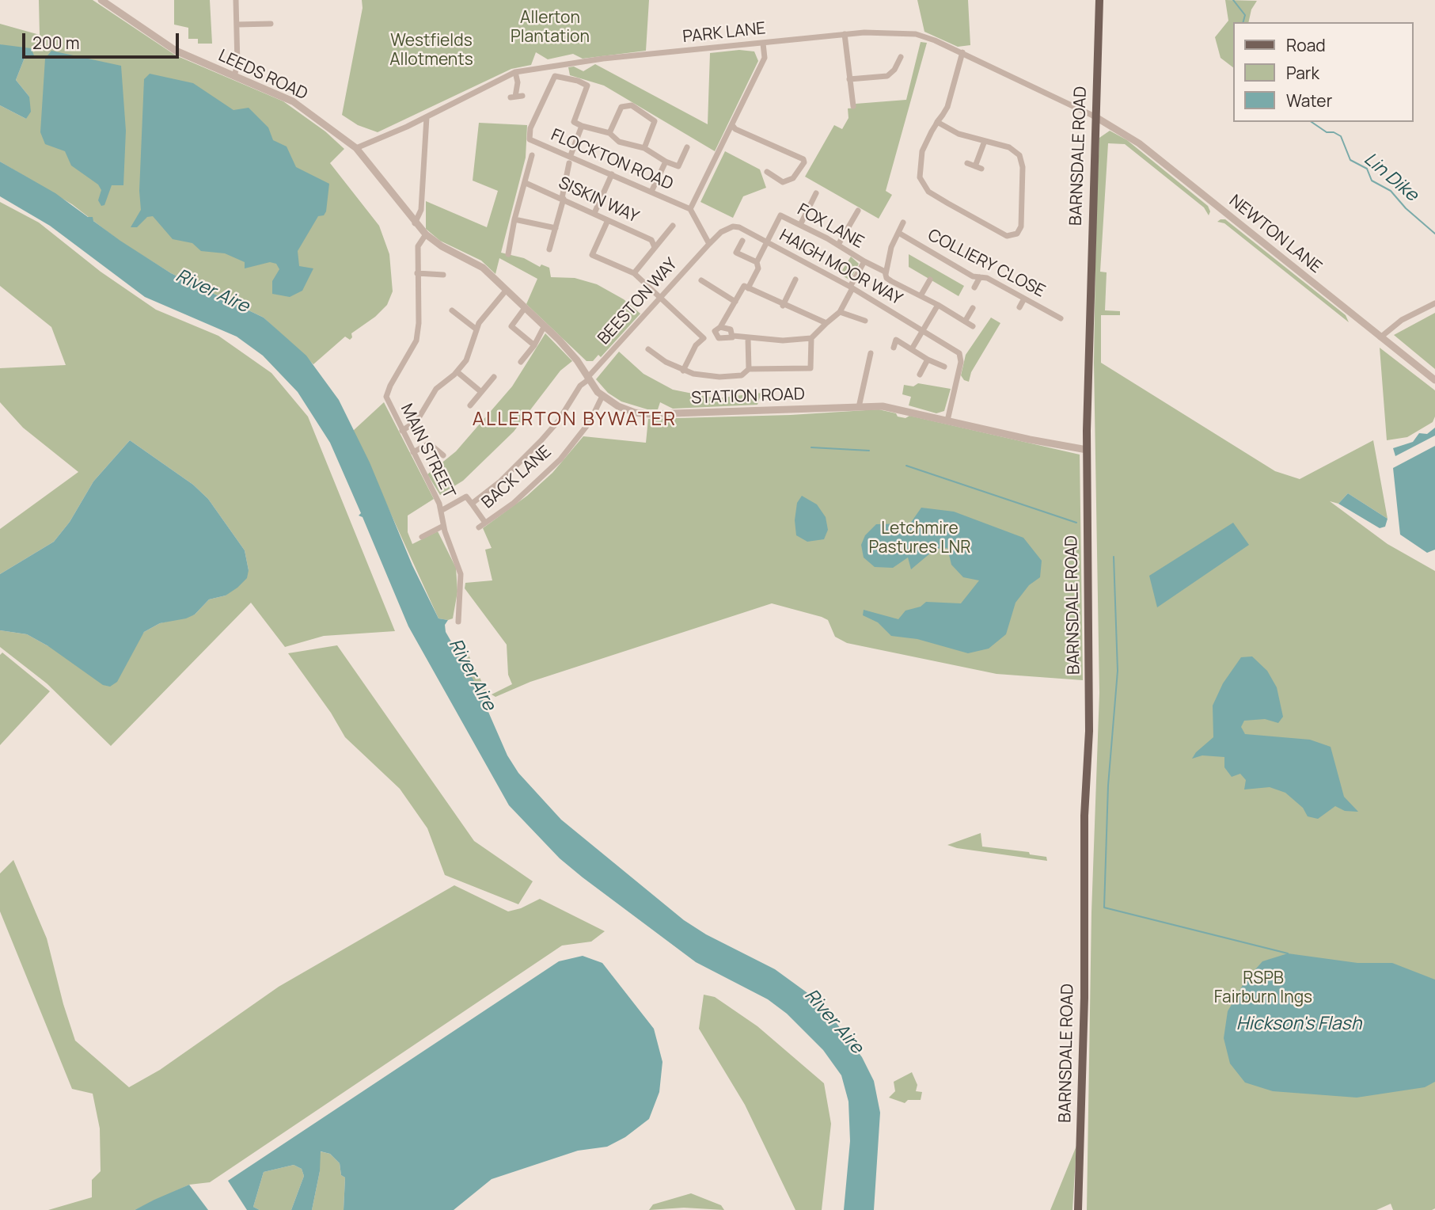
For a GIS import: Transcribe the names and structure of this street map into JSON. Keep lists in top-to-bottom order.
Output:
{
  "streets": {
    "main road": ["BARNSDALE ROAD"],
    "street": [
      "PARK LANE",
      "LEEDS ROAD",
      "FLOCKTON ROAD",
      "SISKIN WAY",
      "FOX LANE",
      "NEWTON LANE",
      "COLLIERY CLOSE",
      "HAIGH MOOR WAY",
      "BEESTON WAY",
      "STATION ROAD",
      "MAIN STREET",
      "BACK LANE"
    ]
  },
  "crossings": [
    ["PARK LANE", "LEEDS ROAD"],
    ["PARK LANE", "BARNSDALE ROAD"],
    ["PARK LANE", "NEWTON LANE"],
    ["LEEDS ROAD", "STATION ROAD"],
    ["BARNSDALE ROAD", "NEWTON LANE"],
    ["BARNSDALE ROAD", "STATION ROAD"],
    ["FOX LANE", "HAIGH MOOR WAY"],
    ["HAIGH MOOR WAY", "BEESTON WAY"],
    ["HAIGH MOOR WAY", "STATION ROAD"],
    ["BEESTON WAY", "STATION ROAD"],
    ["BEESTON WAY", "BACK LANE"],
    ["STATION ROAD", "MAIN STREET"],
    ["STATION ROAD", "BACK LANE"]
  ],
  "districts": ["ALLERTON BYWATER"],
  "water": ["Lin Dike", "River Aire", "Hickson's Flash"],
  "parks": [
    "Allerton Plantation",
    "Westfields Allotments",
    "Letchmire Pastures LNR",
    "RSPB Fairburn Ings"
  ],
  "legend": ["Road", "Park", "Water"],
  "scale_bar": "200 m"
}
